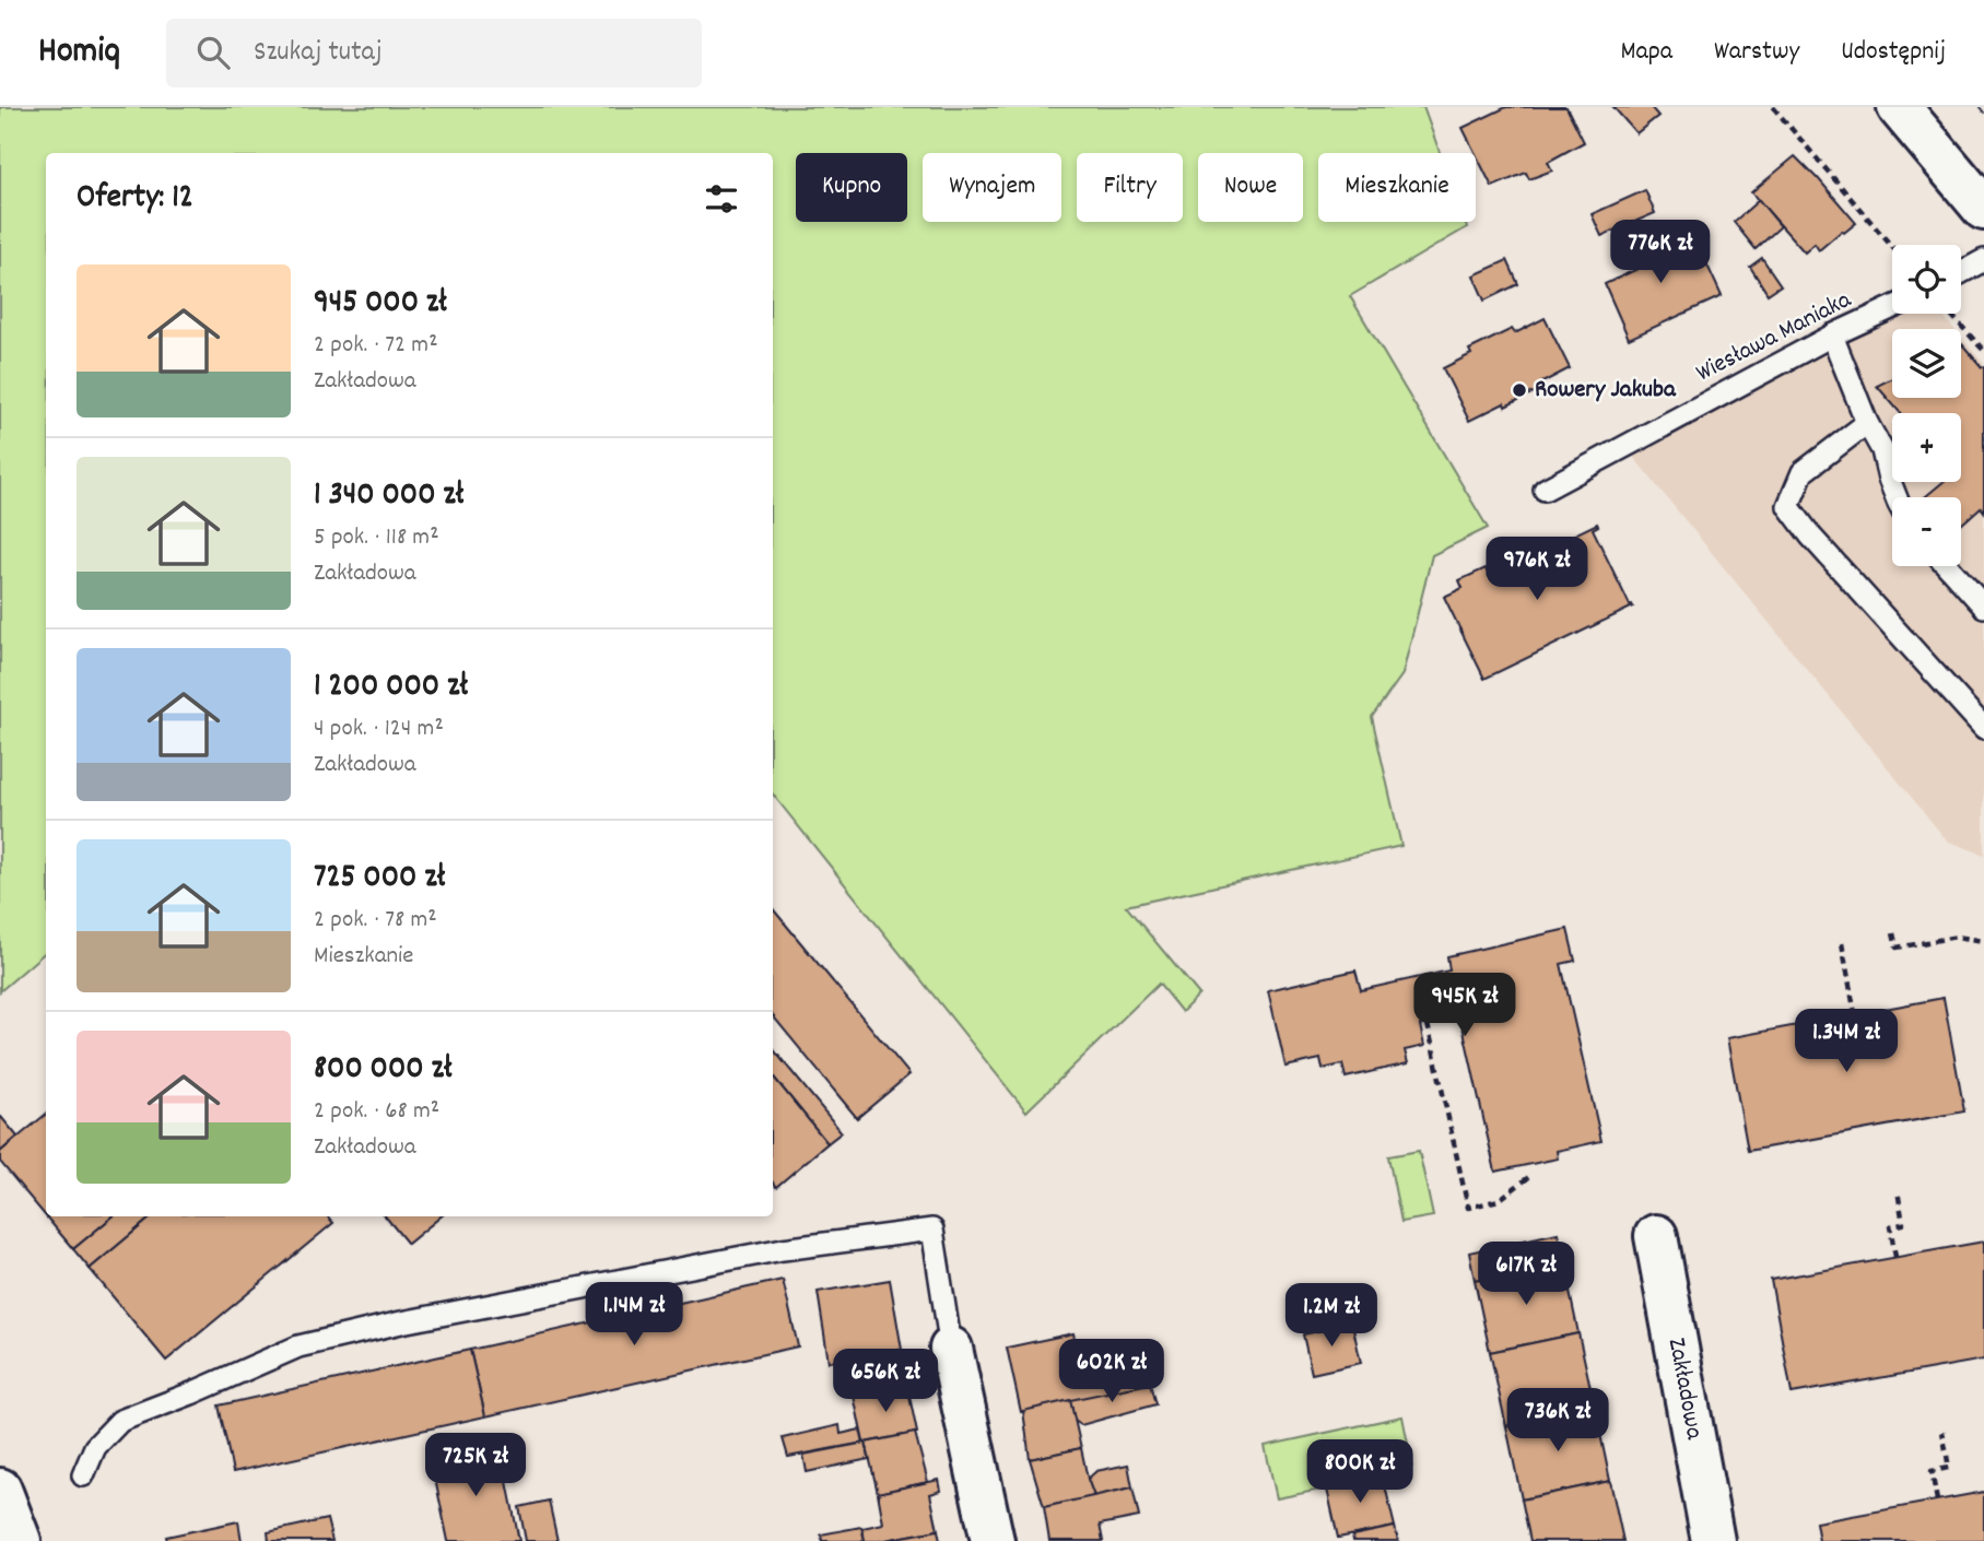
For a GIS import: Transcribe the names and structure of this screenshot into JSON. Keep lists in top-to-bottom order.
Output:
{
  "streets": {
    "street": ["Zakładowa"],
    "lane": ["Wiesława Maniaka"]
  },
  "places": ["Rowery Jakuba"],
  "page": {
    "header": "Homiq",
    "search": "Szukaj tutaj",
    "nav": ["Mapa", "Warstwy", "Udostępnij"],
    "chip": [
      "Kupno",
      "Wynajem",
      "Filtry",
      "Nowe",
      "Mieszkanie"
    ],
    "heading": "Oferty: 12",
    "price": [
      "776K zł",
      "976K zł",
      "945K zł",
      "1.34M zł",
      "617K zł",
      "1.14M zł",
      "1.2M zł",
      "602K zł",
      "656K zł",
      "736K zł",
      "725K zł",
      "800K zł"
    ],
    "map_buttons": ["+", "−"],
    "list": [
      {
        "name": "945 000 zł",
        "note": "2 pok. · 72 m² · Zakładowa"
      },
      {
        "name": "1 340 000 zł",
        "note": "5 pok. · 118 m² · Zakładowa"
      },
      {
        "name": "1 200 000 zł",
        "note": "4 pok. · 124 m² · Zakładowa"
      },
      {
        "name": "725 000 zł",
        "note": "2 pok. · 78 m² · Mieszkanie"
      },
      {
        "name": "800 000 zł",
        "note": "2 pok. · 68 m² · Zakładowa"
      }
    ]
  }
}
